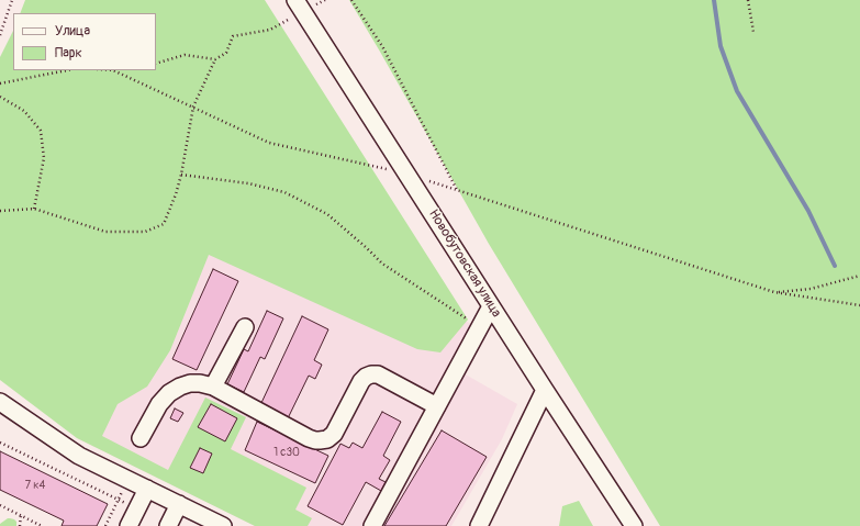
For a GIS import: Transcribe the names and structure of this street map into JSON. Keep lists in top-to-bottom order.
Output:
{
  "streets": {
    "street": ["Новобутовская улица"]
  },
  "house_numbers": ["1 с30", "7 к4"],
  "legend": ["Улица", "Парк"]
}
